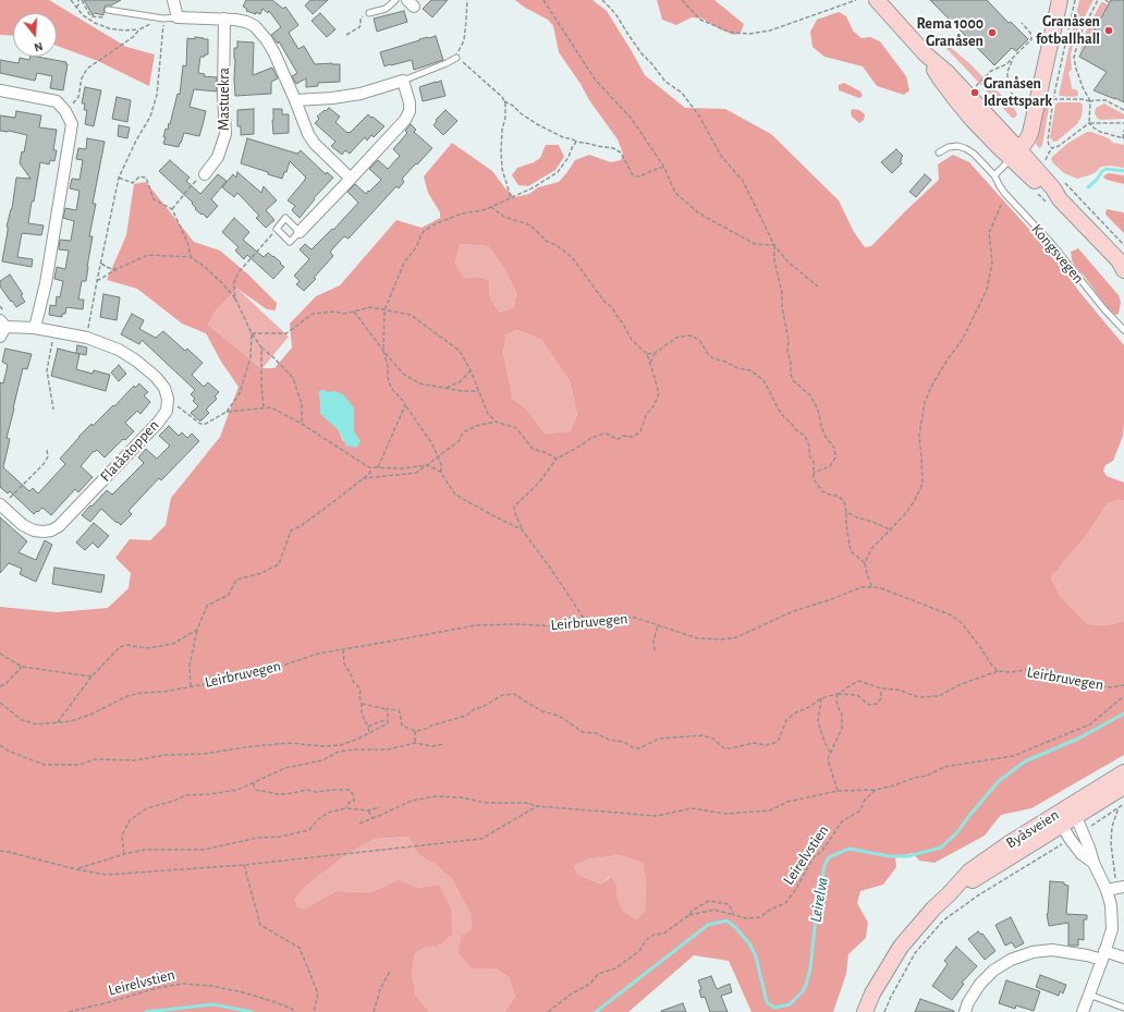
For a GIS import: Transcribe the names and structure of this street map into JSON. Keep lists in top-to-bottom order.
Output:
{
  "streets": {
    "main road": ["Byåsveien"],
    "street": ["Mastuekra", "Flatåstoppen"],
    "lane": ["Kongsvegen"],
    "path": ["Leirbruvegen", "Leirelvstien"]
  },
  "water": ["Leirelva"],
  "places": ["Granåsen fotballhall", "Rema 1000 Granåsen", "Granåsen Idrettspark"],
  "north": "bottom"
}
